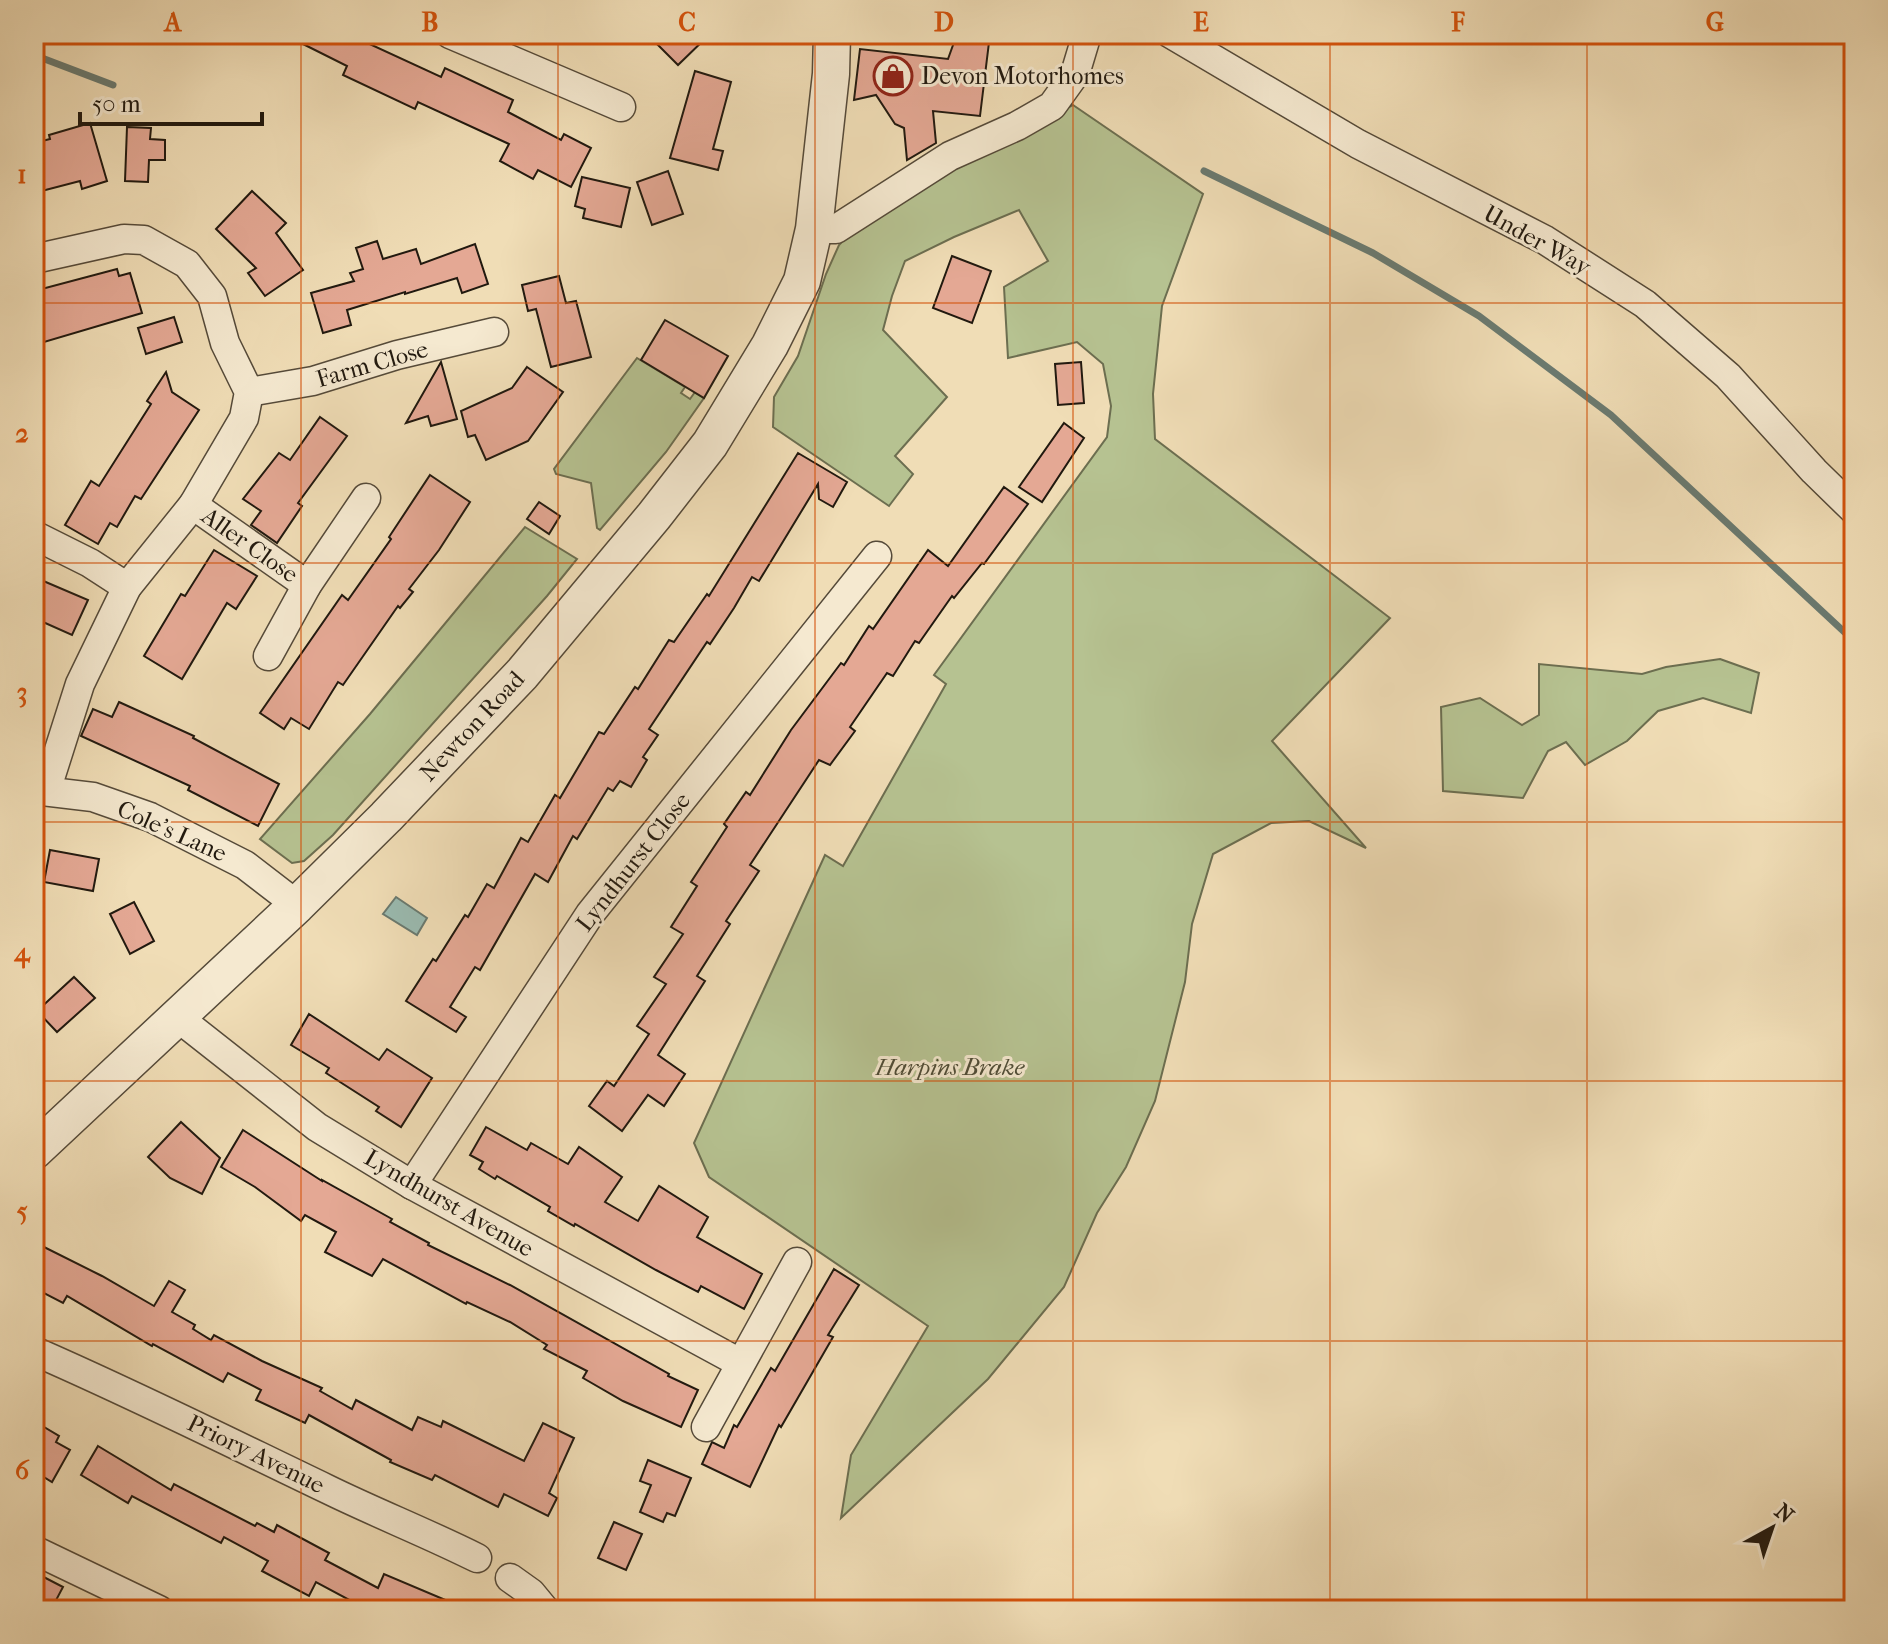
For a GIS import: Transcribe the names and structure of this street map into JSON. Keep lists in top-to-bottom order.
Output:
{
  "streets": {
    "street": [
      "Under Way",
      "Farm Close",
      "Aller Close",
      "Newton Road",
      "Cole's Lane",
      "Lyndhurst Close",
      "Lyndhurst Avenue",
      "Priory Avenue"
    ]
  },
  "crossings": [
    ["Newton Road", "Cole's Lane"],
    ["Newton Road", "Lyndhurst Avenue"],
    ["Lyndhurst Close", "Lyndhurst Avenue"]
  ],
  "parks": ["Harpins Brake"],
  "places": {
    "shop": ["Devon Motorhomes"]
  },
  "scale_bar": "50 m",
  "north": "top right",
  "grid": {
    "columns": [
      "A",
      "B",
      "C",
      "D",
      "E",
      "F",
      "G"
    ],
    "rows": [
      "1",
      "2",
      "3",
      "4",
      "5",
      "6"
    ]
  }
}
